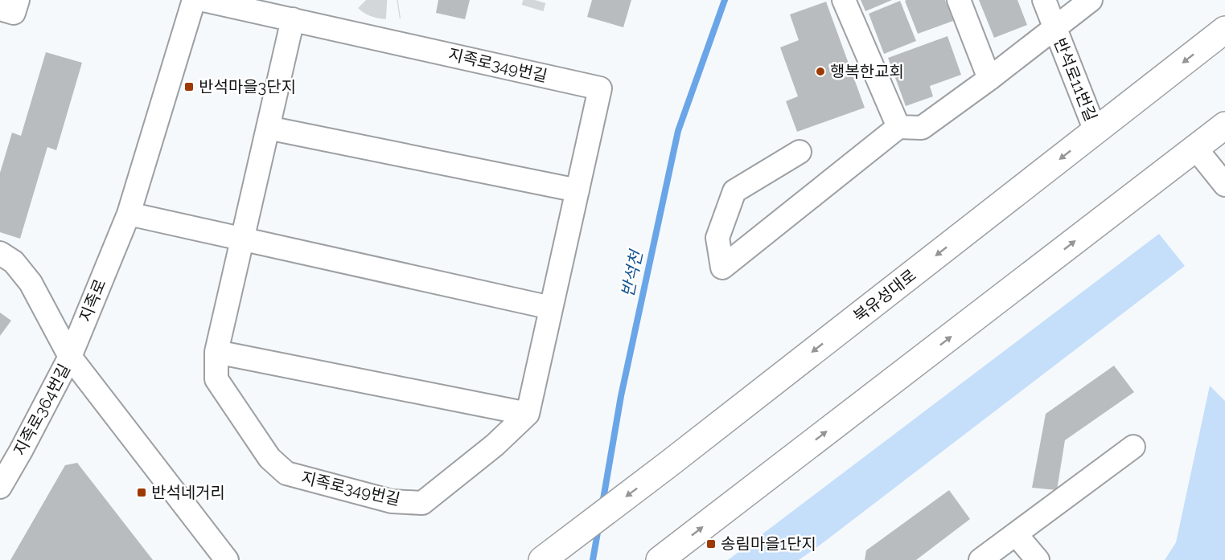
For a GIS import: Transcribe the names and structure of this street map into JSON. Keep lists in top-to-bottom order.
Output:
{
  "streets": {
    "main road": ["북유성대로"],
    "street": [
      "지족로349번길",
      "반석로11번길",
      "지족로",
      "지족로364번길"
    ]
  },
  "crossings": [
    ["반석로11번길", "북유성대로"],
    ["지족로", "지족로364번길"]
  ],
  "water": ["반석천"],
  "places": {
    "other": ["행복한교회"],
    "transit": ["반석마을3단지", "반석네거리", "송림마을1단지"]
  }
}
